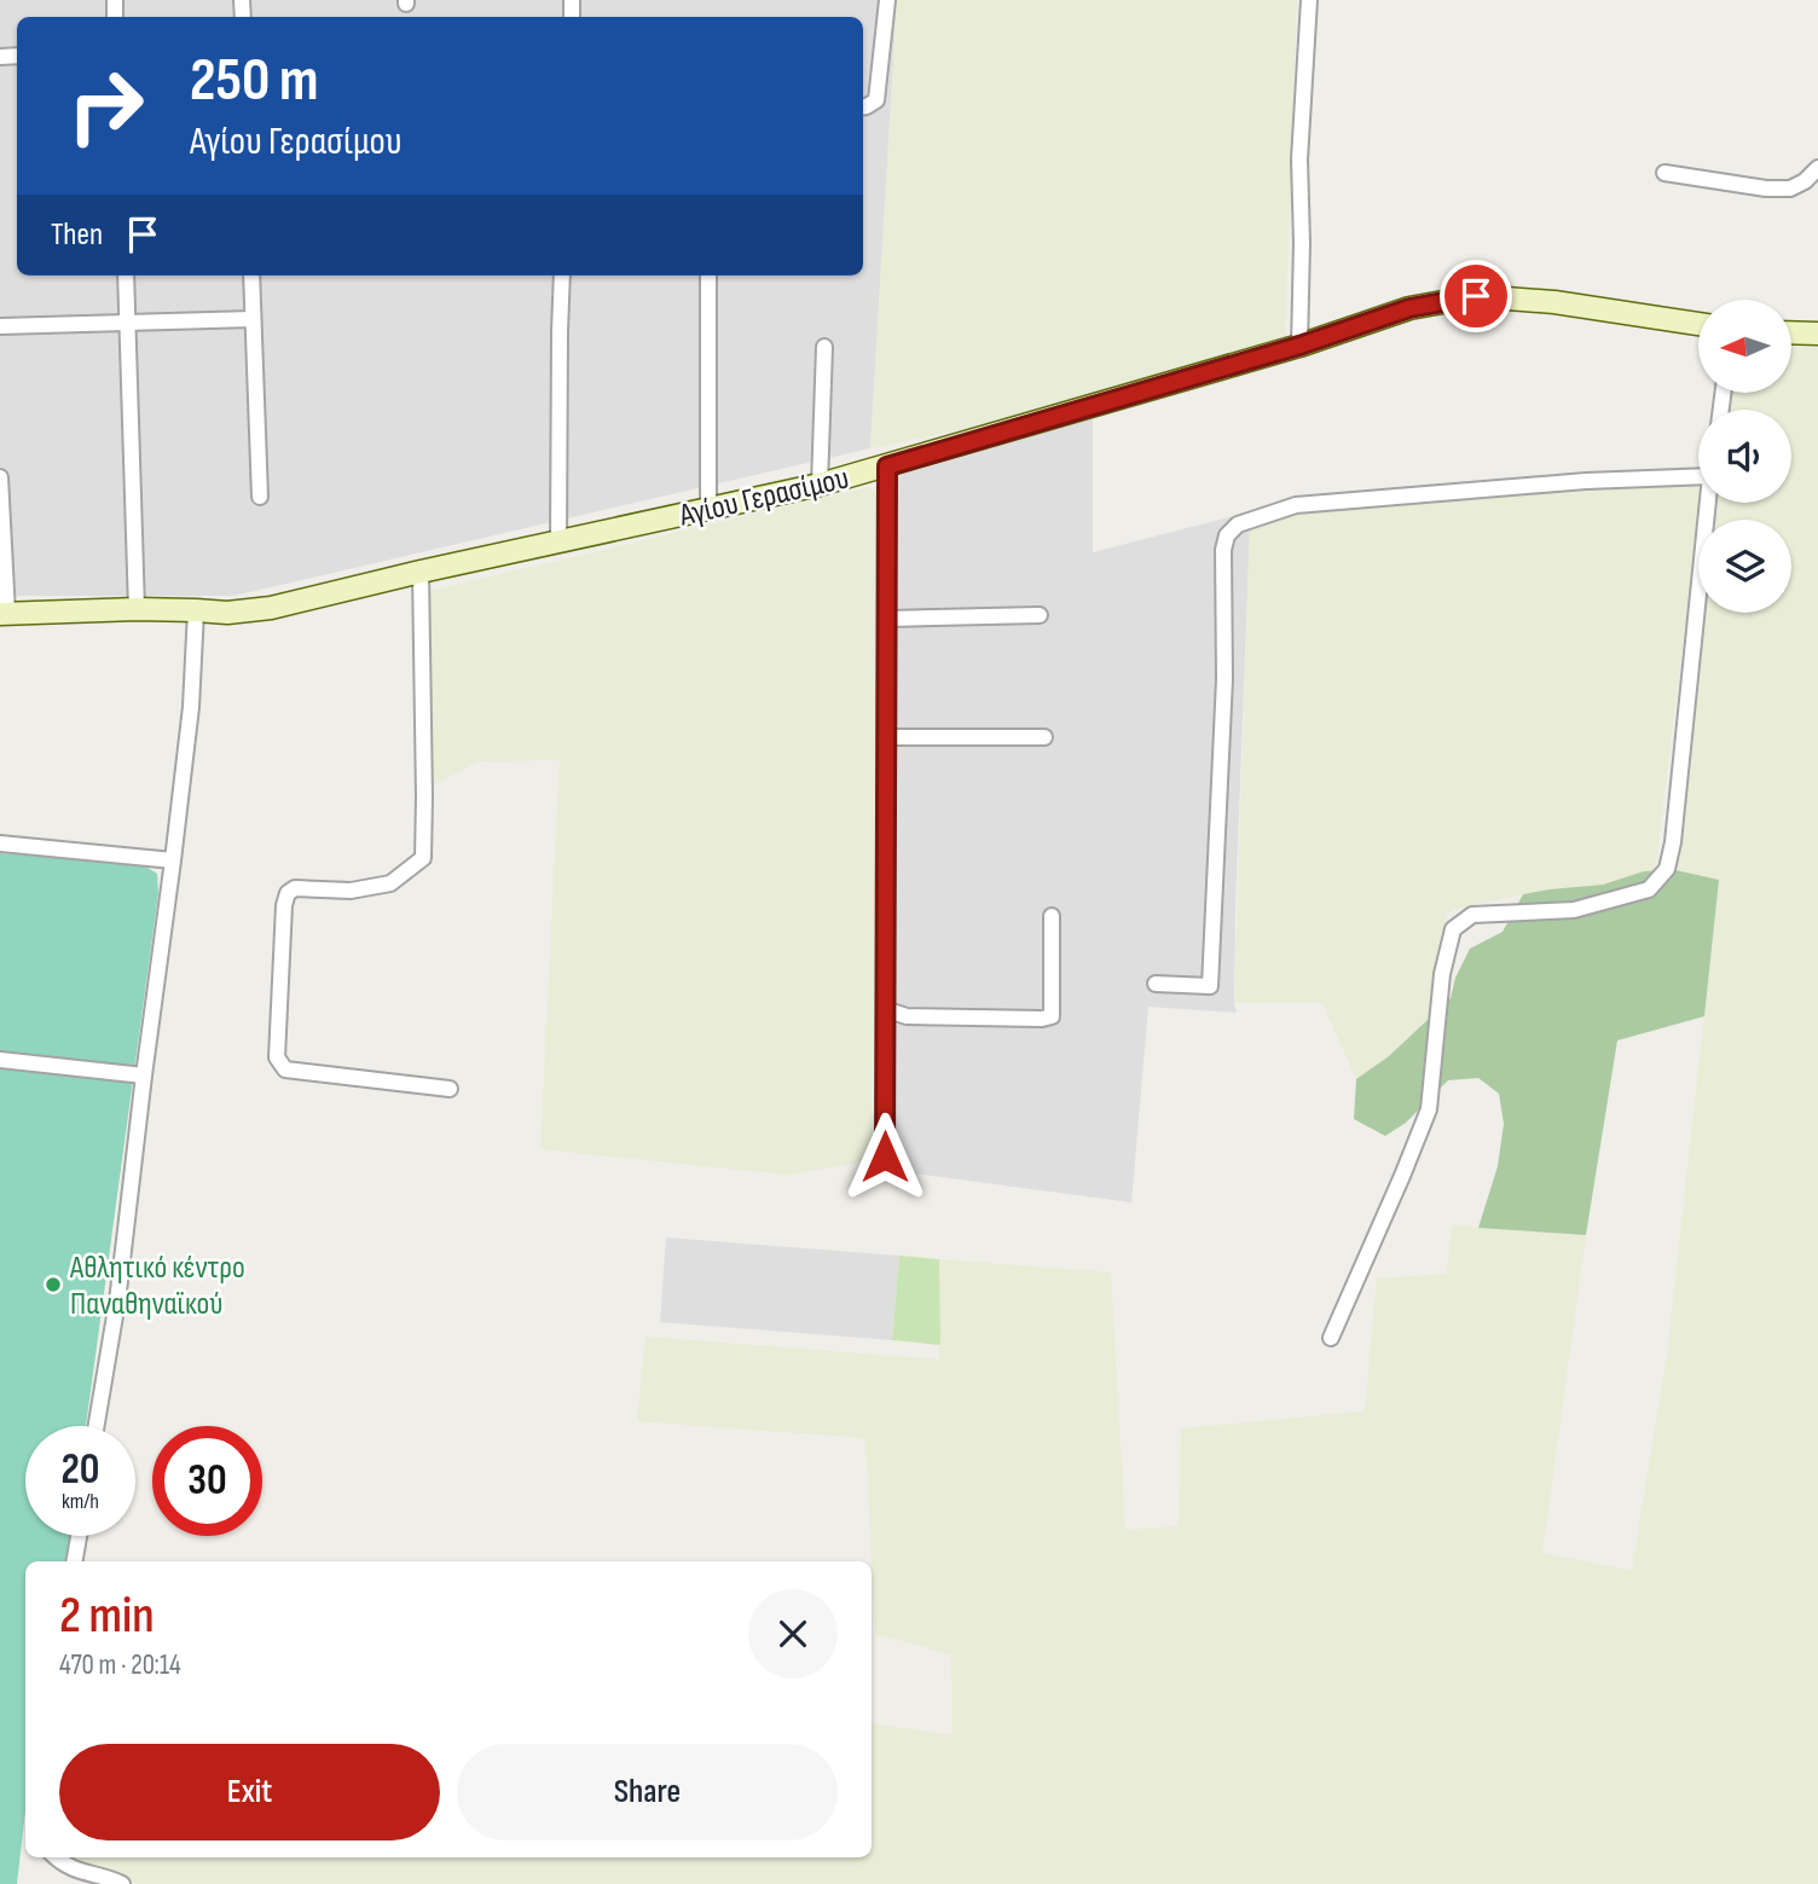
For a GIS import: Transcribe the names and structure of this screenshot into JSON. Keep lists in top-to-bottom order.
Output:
{
  "streets": {
    "street": ["Αγίου Γερασίμου"]
  },
  "places": ["Αθλητικό κέντρο Παναθηναϊκού"],
  "north": "left",
  "page": {
    "turn": ["250 m", "Αγίου Γερασίμου"],
    "then": "Then",
    "speed": "20 km/h",
    "limit": "30",
    "heading": ["2 min", "470 m · 20:14"],
    "buttons": ["Exit", "Share"]
  }
}
